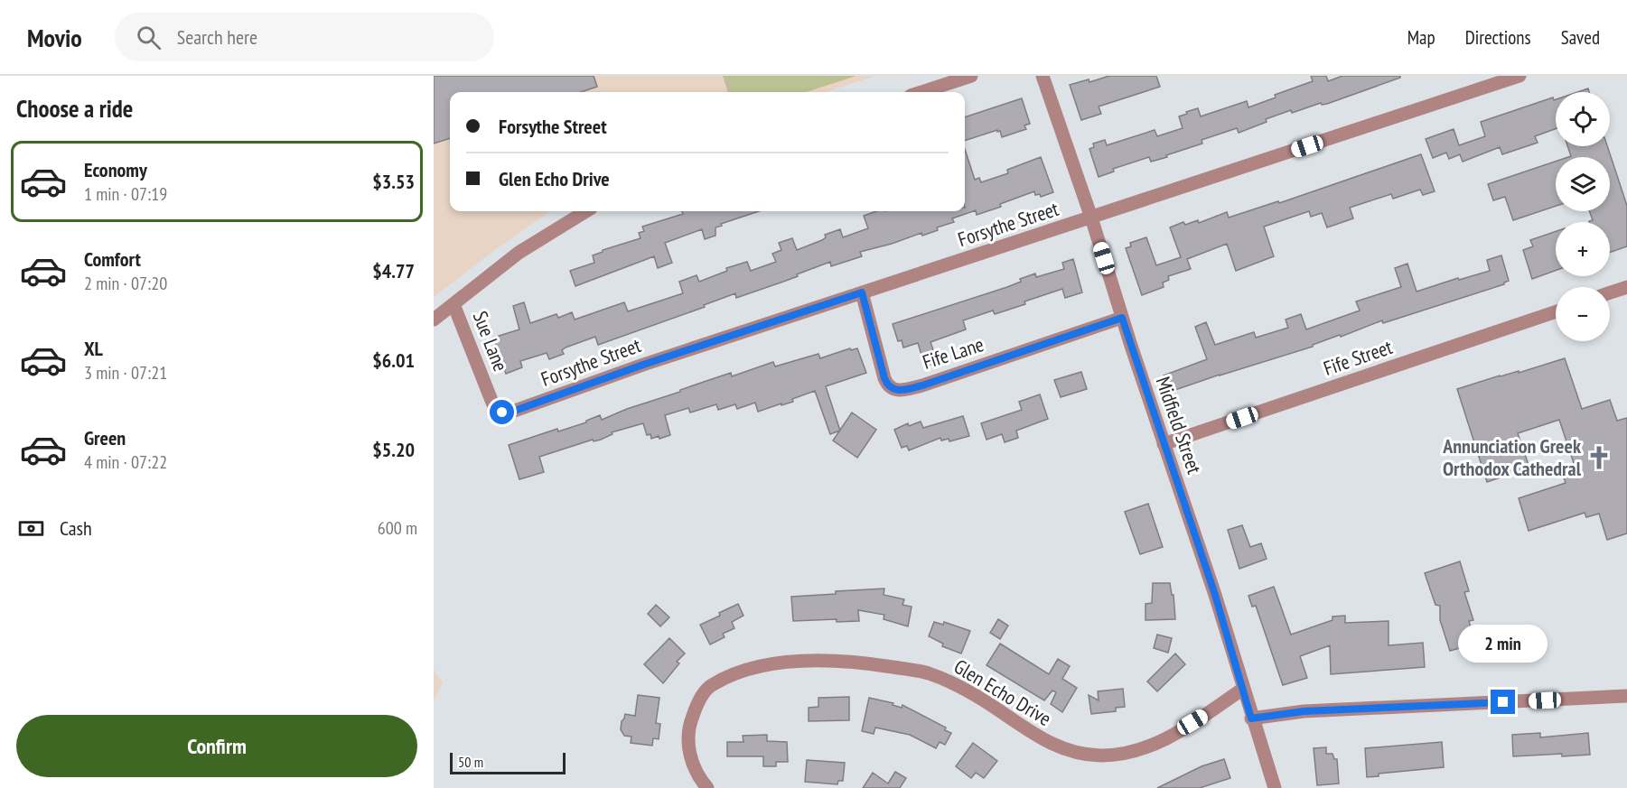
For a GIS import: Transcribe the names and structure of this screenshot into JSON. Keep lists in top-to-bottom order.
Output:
{
  "streets": {
    "street": [
      "Forsythe Street",
      "Sue Lane",
      "Fife Lane",
      "Fife Street",
      "Midfield Street",
      "Glen Echo Drive"
    ]
  },
  "crossings": [
    ["Forsythe Street", "Sue Lane"],
    ["Forsythe Street", "Fife Lane"],
    ["Forsythe Street", "Midfield Street"],
    ["Fife Lane", "Midfield Street"],
    ["Fife Street", "Midfield Street"],
    ["Midfield Street", "Glen Echo Drive"]
  ],
  "places": {
    "church": ["Annunciation Greek Orthodox Cathedral"]
  },
  "scale_bar": "50 m",
  "page": {
    "header": "Movio",
    "search": "Search here",
    "nav": ["Map", "Directions", "Saved"],
    "heading": "Choose a ride",
    "map_buttons": ["+", "−"],
    "banner": ["Forsythe Street", "Glen Echo Drive"],
    "list": [
      {
        "name": "Economy",
        "note": "1 min · 07:19",
        "value": "$3.53"
      },
      {
        "name": "Comfort",
        "note": "2 min · 07:20",
        "value": "$4.77"
      },
      {
        "name": "XL",
        "note": "3 min · 07:21",
        "value": "$6.01"
      },
      {
        "name": "Green",
        "note": "4 min · 07:22",
        "value": "$5.20"
      }
    ],
    "pay": ["Cash", "600 m"],
    "bubble": "2 min",
    "buttons": "Confirm",
    "scale": "50 m"
  }
}
